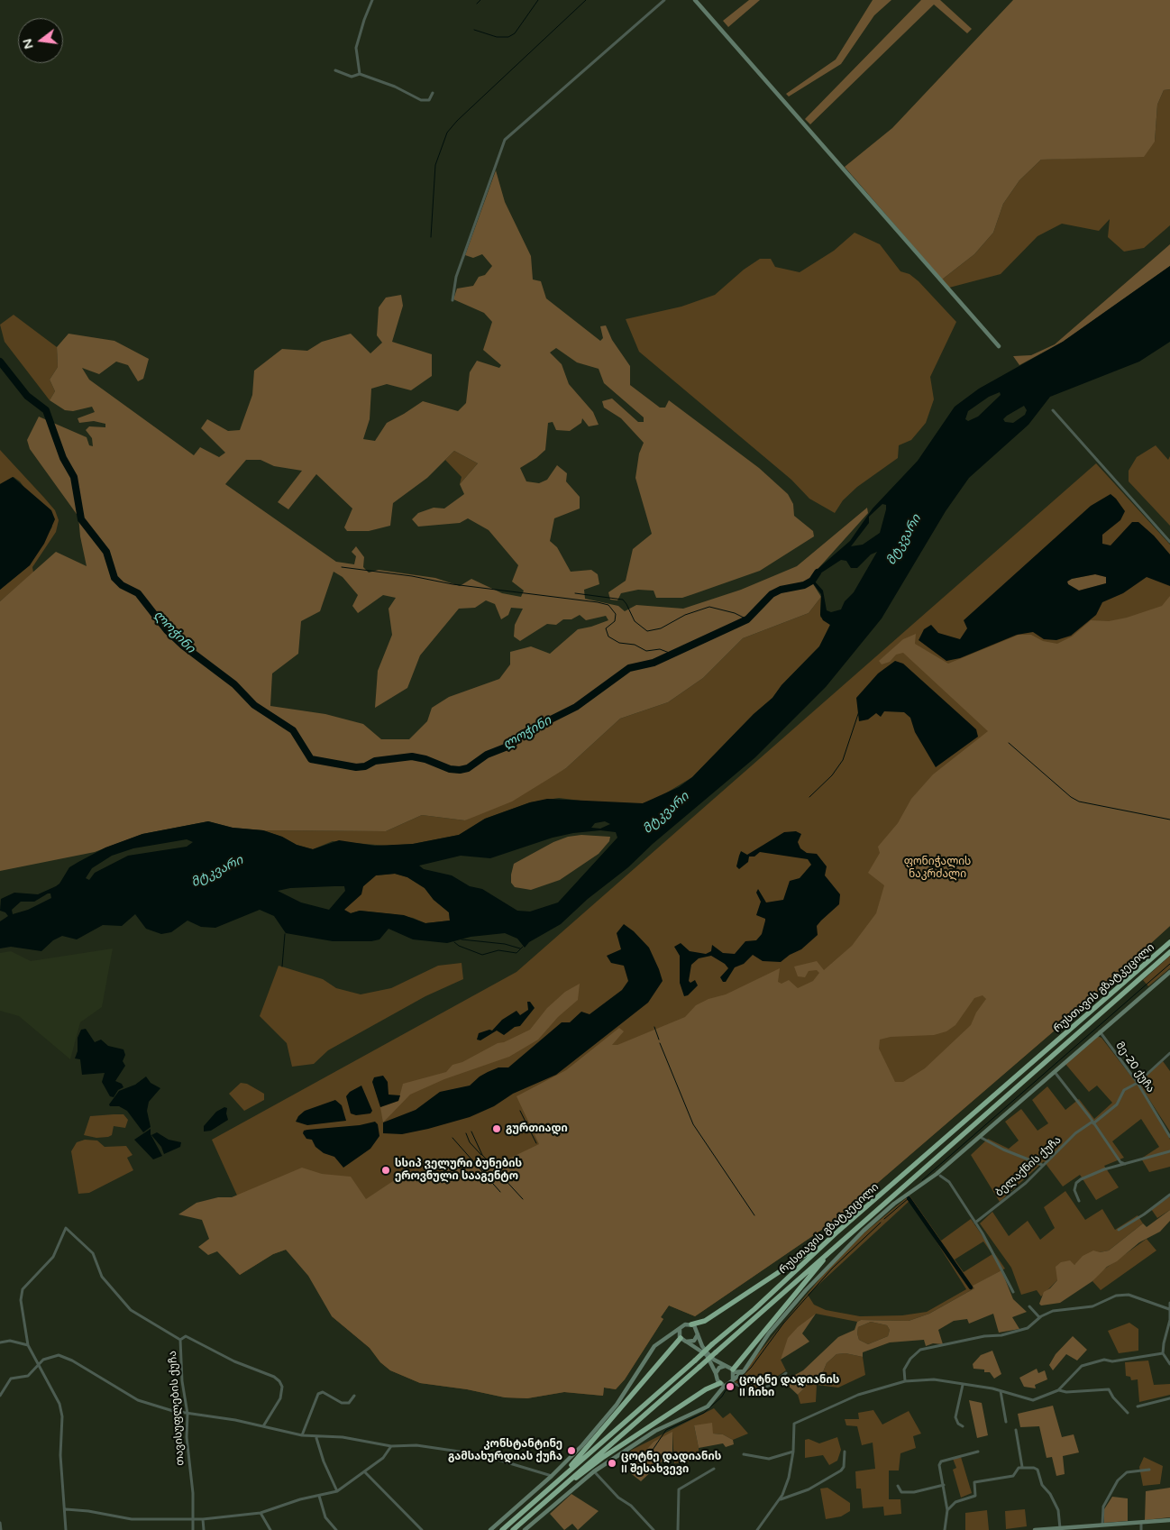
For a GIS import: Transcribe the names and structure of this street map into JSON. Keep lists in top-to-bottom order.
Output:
{
  "streets": {
    "highway": ["რუსთავის გზატკეცილი"],
    "street": ["მე-20 ქუჩა", "ბელაქნის ქუჩა", "თავისუფლების ქუჩა"]
  },
  "crossings": [
    ["მე-20 ქუჩა", "ბელაქნის ქუჩა"]
  ],
  "water": ["მტკვარი", "ლოჭინი"],
  "parks": ["ფონიჭალის ნაკრძალი"],
  "places": [
    "გურთიადი",
    "სსიპ ველური ბუნების ეროვნული სააგენტო",
    "ცოტნე დადიანის II ჩიხი",
    "კონსტანტინე გამსახურდიას ქუჩა",
    "ცოტნე დადიანის II შესახვევი"
  ],
  "north": "left"
}
